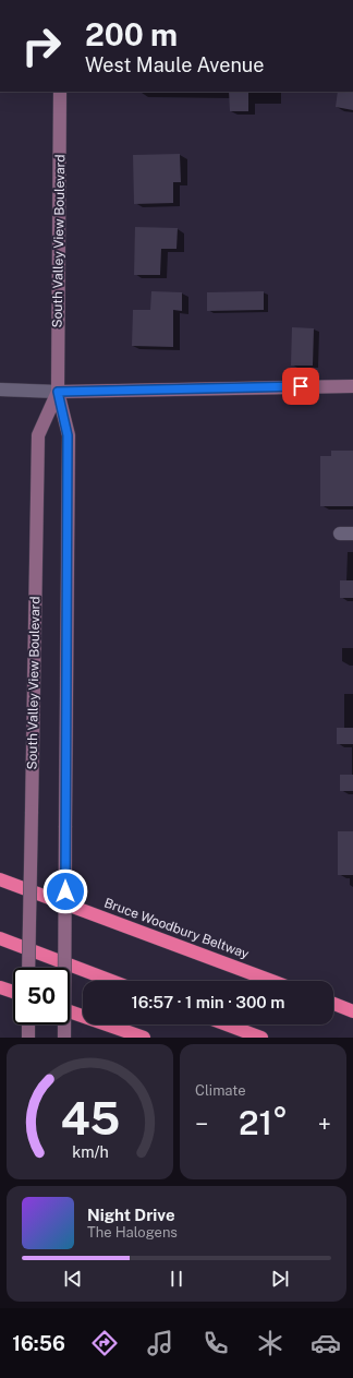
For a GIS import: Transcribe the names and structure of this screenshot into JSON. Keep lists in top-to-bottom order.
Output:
{
  "streets": {
    "highway": ["Bruce Woodbury Beltway"],
    "main road": ["South Valley View Boulevard"]
  },
  "page": {
    "turn": ["200 m", "West Maule Avenue"],
    "limit": "50",
    "trip": "16:57 · 1 min · 300 m",
    "tile": "Climate",
    "heat": ["−", "21°", "+"],
    "song": ["Night Drive", "The Halogens"],
    "tabs": "16:56",
    "gauge": ["45", "km/h"]
  }
}
